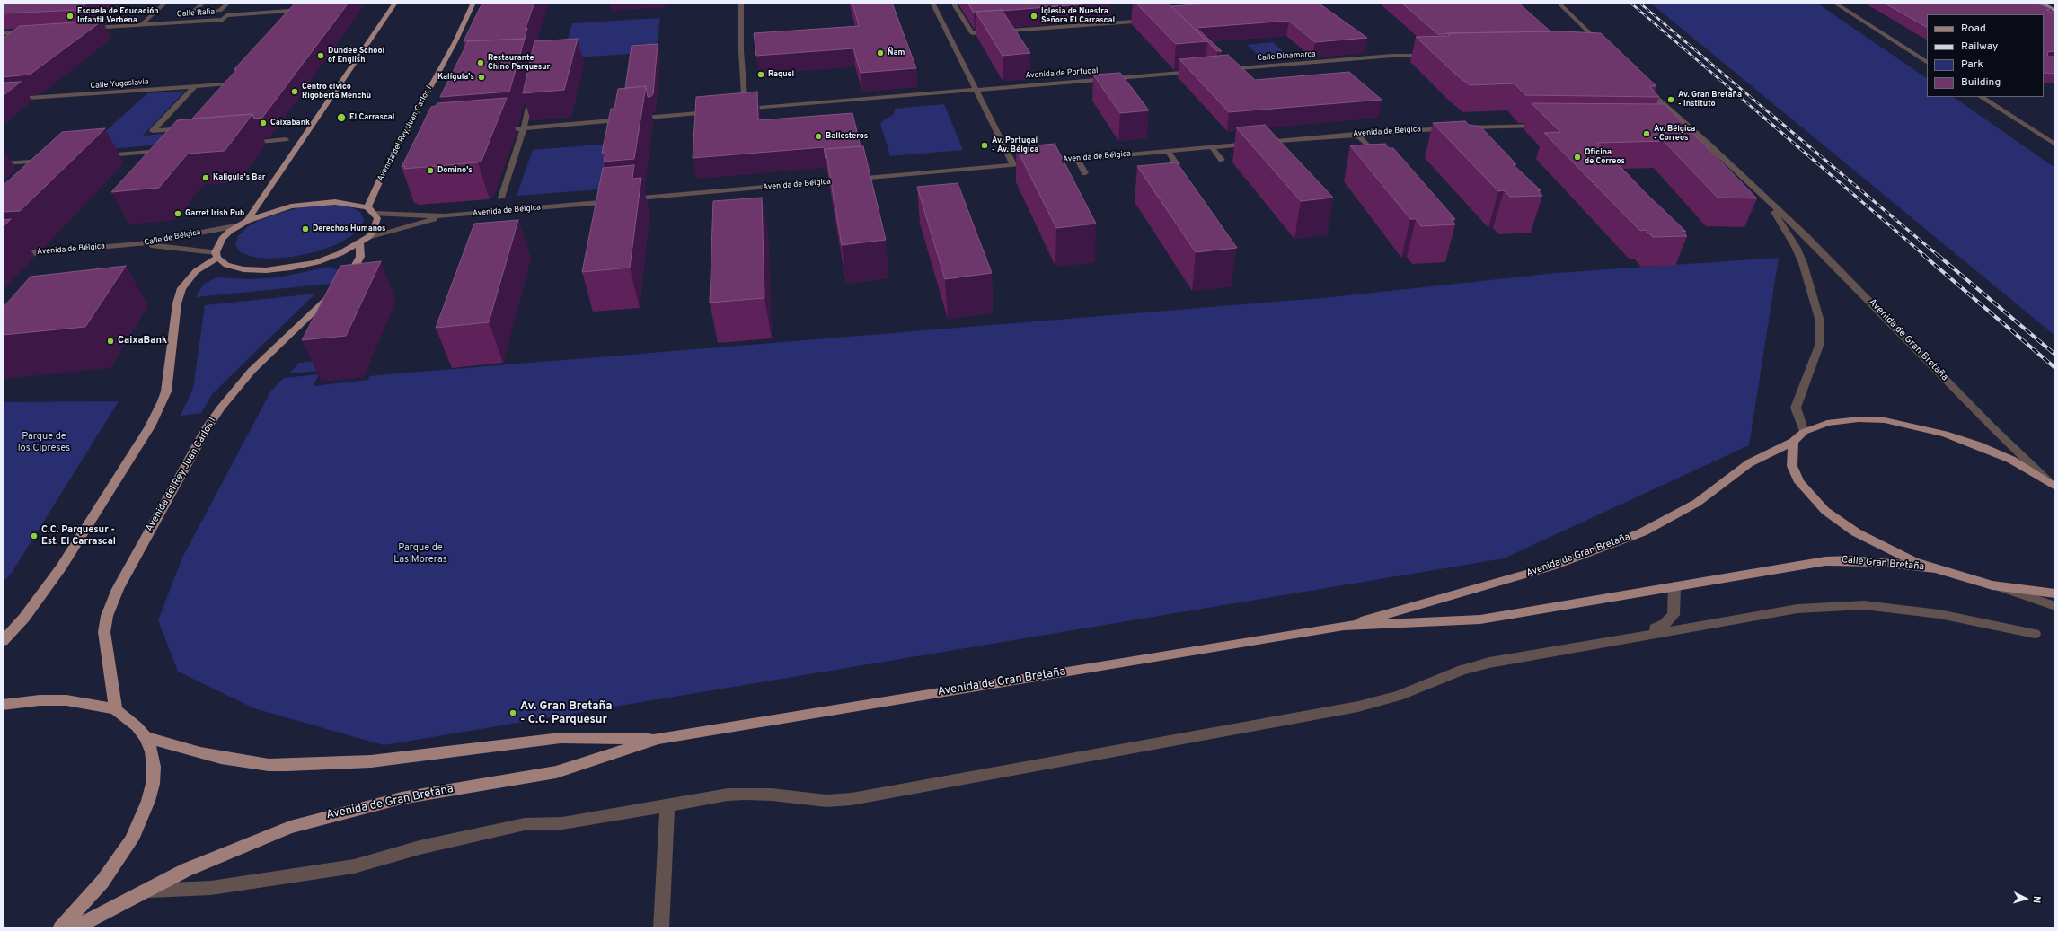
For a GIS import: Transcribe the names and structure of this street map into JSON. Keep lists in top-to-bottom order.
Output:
{
  "streets": {
    "main road": ["Avenida del Rey Juan Carlos I", "Avenida de Gran Bretaña", "Calle Gran Bretaña"],
    "street": [
      "Calle Italia",
      "Calle Dinamarca",
      "Avenida de Portugal",
      "Calle Yugoslavia",
      "Avenida de Bélgica",
      "Calle de Bélgica"
    ]
  },
  "crossings": [
    ["Avenida de Bélgica", "Calle de Bélgica"],
    ["Avenida de Gran Bretaña", "Calle Gran Bretaña"]
  ],
  "parks": ["Parque de los Cipreses", "Parque de Las Moreras"],
  "places": [
    "Escuela de Educación Infantil Verbena",
    "Iglesia de Nuestra Señora El Carrascal",
    "Ñam",
    "Dundee School of English",
    "Restaurante Chino Parquesur",
    "Raquel",
    "Kalígula's",
    "Centro cívico Rigoberta Menchú",
    "Av. Gran Bretaña - Instituto",
    "El Carrascal",
    "Caixabank",
    "Av. Bélgica - Correos",
    "Ballesteros",
    "Av. Portugal - Av. Bélgica",
    "Oficina de Correos",
    "Domino's",
    "Kaligula's Bar",
    "Garret Irish Pub",
    "Derechos Humanos",
    "CaixaBank",
    "C.C. Parquesur - Est. El Carrascal",
    "Av. Gran Bretaña - C.C. Parquesur"
  ],
  "legend": [
    "Road",
    "Railway",
    "Park",
    "Building"
  ],
  "north": "right"
}
